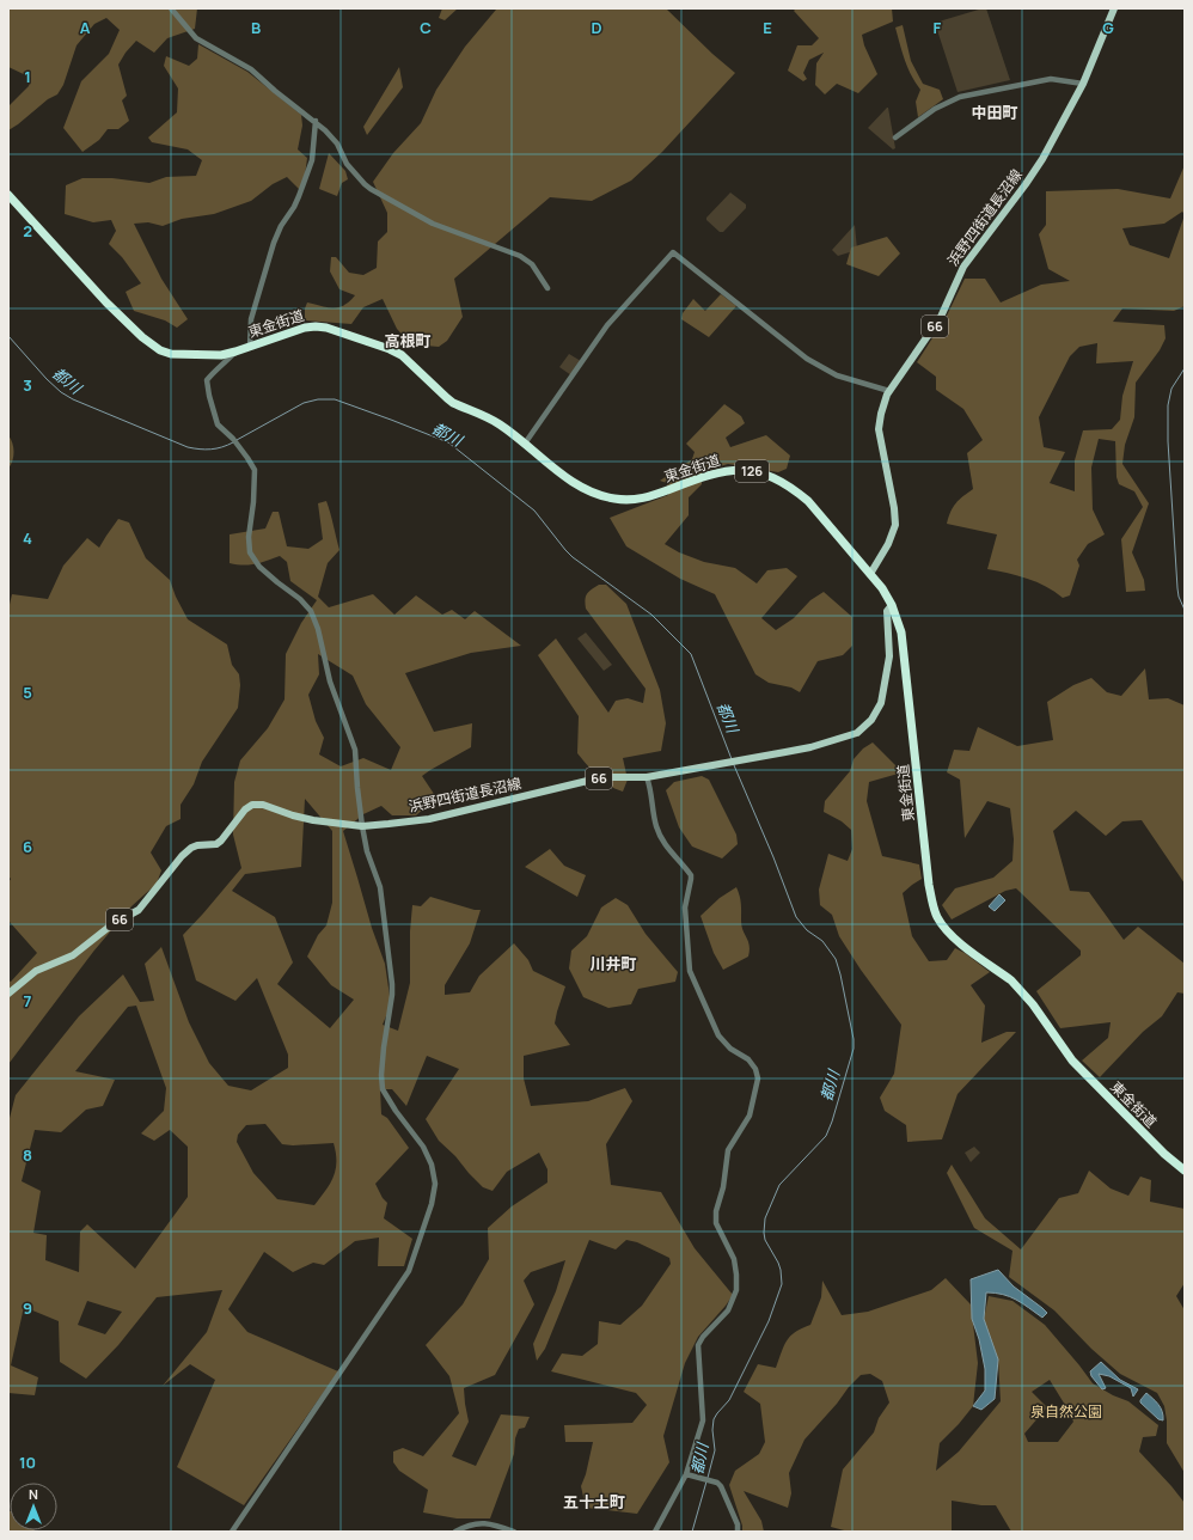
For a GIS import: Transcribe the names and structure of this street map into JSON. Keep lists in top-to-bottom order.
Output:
{
  "streets": {
    "highway": ["東金街道", "126"],
    "main road": ["浜野四街道長沼線", "66"]
  },
  "crossings": [
    ["浜野四街道長沼線", "東金街道"]
  ],
  "districts": [
    "中田町",
    "高根町",
    "川井町",
    "五十土町"
  ],
  "water": ["都川"],
  "parks": ["泉自然公園"],
  "north": "top",
  "grid": {
    "columns": [
      "A",
      "B",
      "C",
      "D",
      "E",
      "F",
      "G"
    ],
    "rows": [
      "1",
      "2",
      "3",
      "4",
      "5",
      "6",
      "7",
      "8",
      "9",
      "10"
    ]
  }
}
